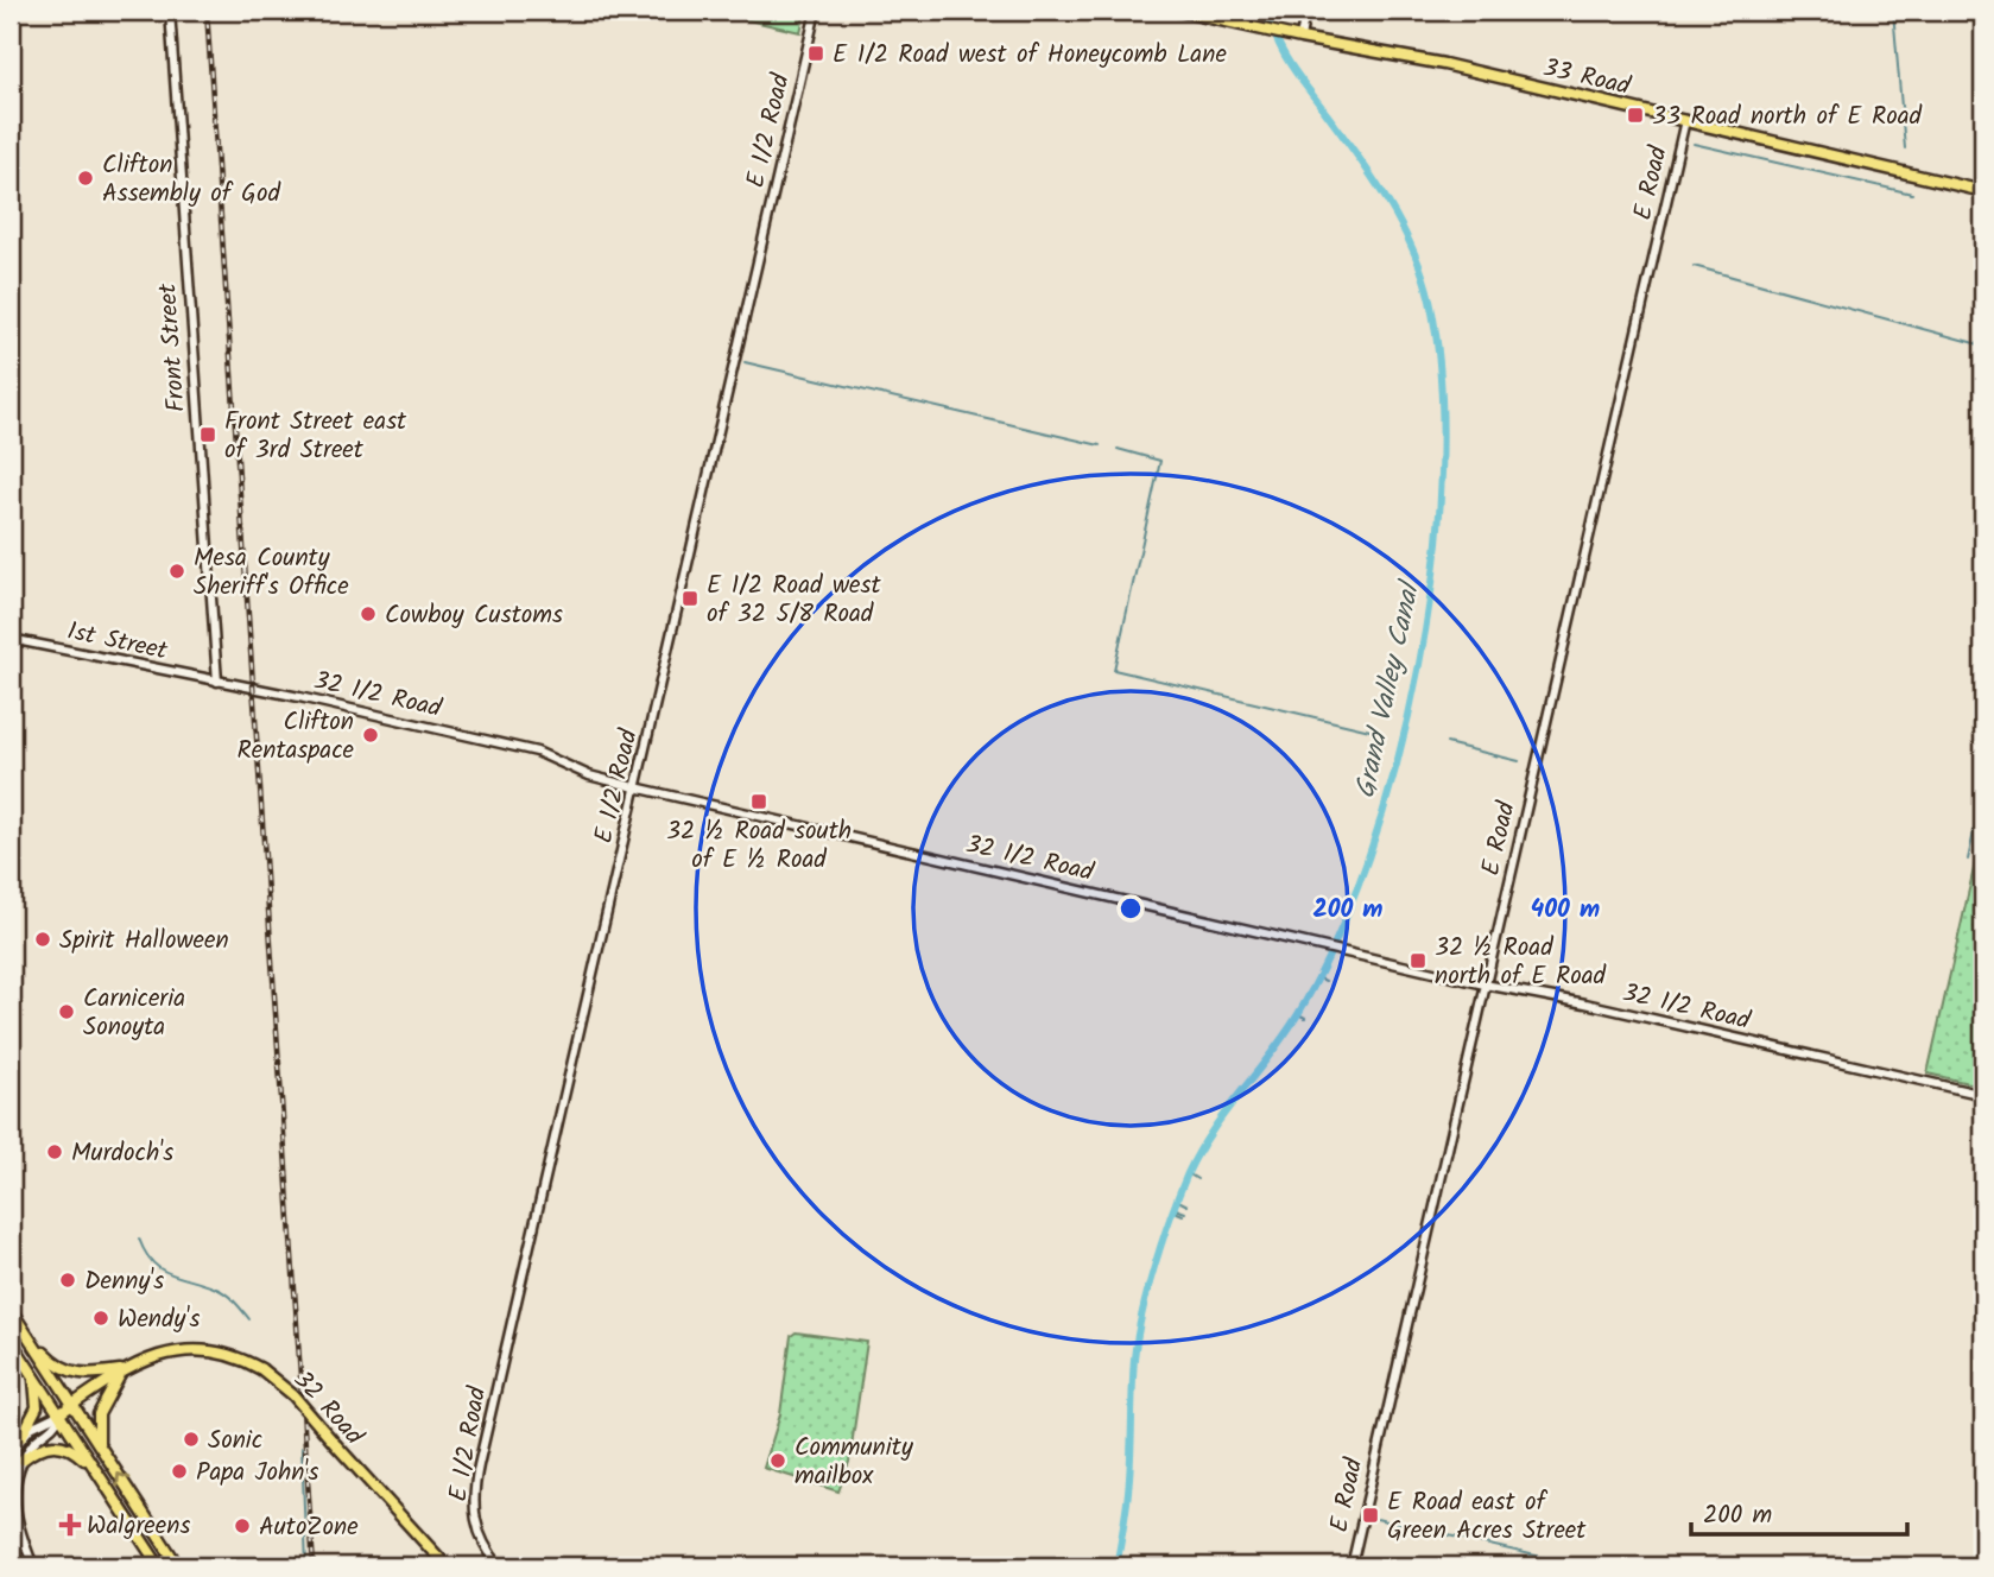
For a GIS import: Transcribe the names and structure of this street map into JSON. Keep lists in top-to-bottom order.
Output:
{
  "streets": {
    "main road": ["33 Road", "32 Road"],
    "street": [
      "E 1/2 Road",
      "E Road",
      "Front Street",
      "1st Street",
      "32 1/2 Road"
    ]
  },
  "crossings": [
    ["33 Road", "E Road"],
    ["E 1/2 Road", "32 1/2 Road"],
    ["E Road", "32 1/2 Road"],
    ["Front Street", "1st Street"],
    ["Front Street", "32 1/2 Road"],
    ["1st Street", "32 1/2 Road"]
  ],
  "water": ["Grand Valley Canal"],
  "places": {
    "transit": [
      "E 1/2 Road west of Honeycomb Lane",
      "33 Road north of E Road",
      "Front Street east of 3rd Street",
      "E 1/2 Road west of 32 5/8 Road",
      "32 ½ Road south of E ½ Road",
      "32 ½ Road north of E Road",
      "E Road east of Green Acres Street"
    ],
    "other": [
      "Clifton Assembly of God",
      "Mesa County Sheriff's Office",
      "Cowboy Customs",
      "Clifton Rentaspace",
      "Spirit Halloween",
      "Carniceria Sonoyta",
      "Murdoch's",
      "Denny's",
      "Wendy's",
      "Sonic",
      "Community mailbox",
      "Papa John's",
      "AutoZone"
    ],
    "health": ["Walgreens"]
  },
  "scale_bar": "200 m",
  "rings": ["200 m", "400 m"]
}
